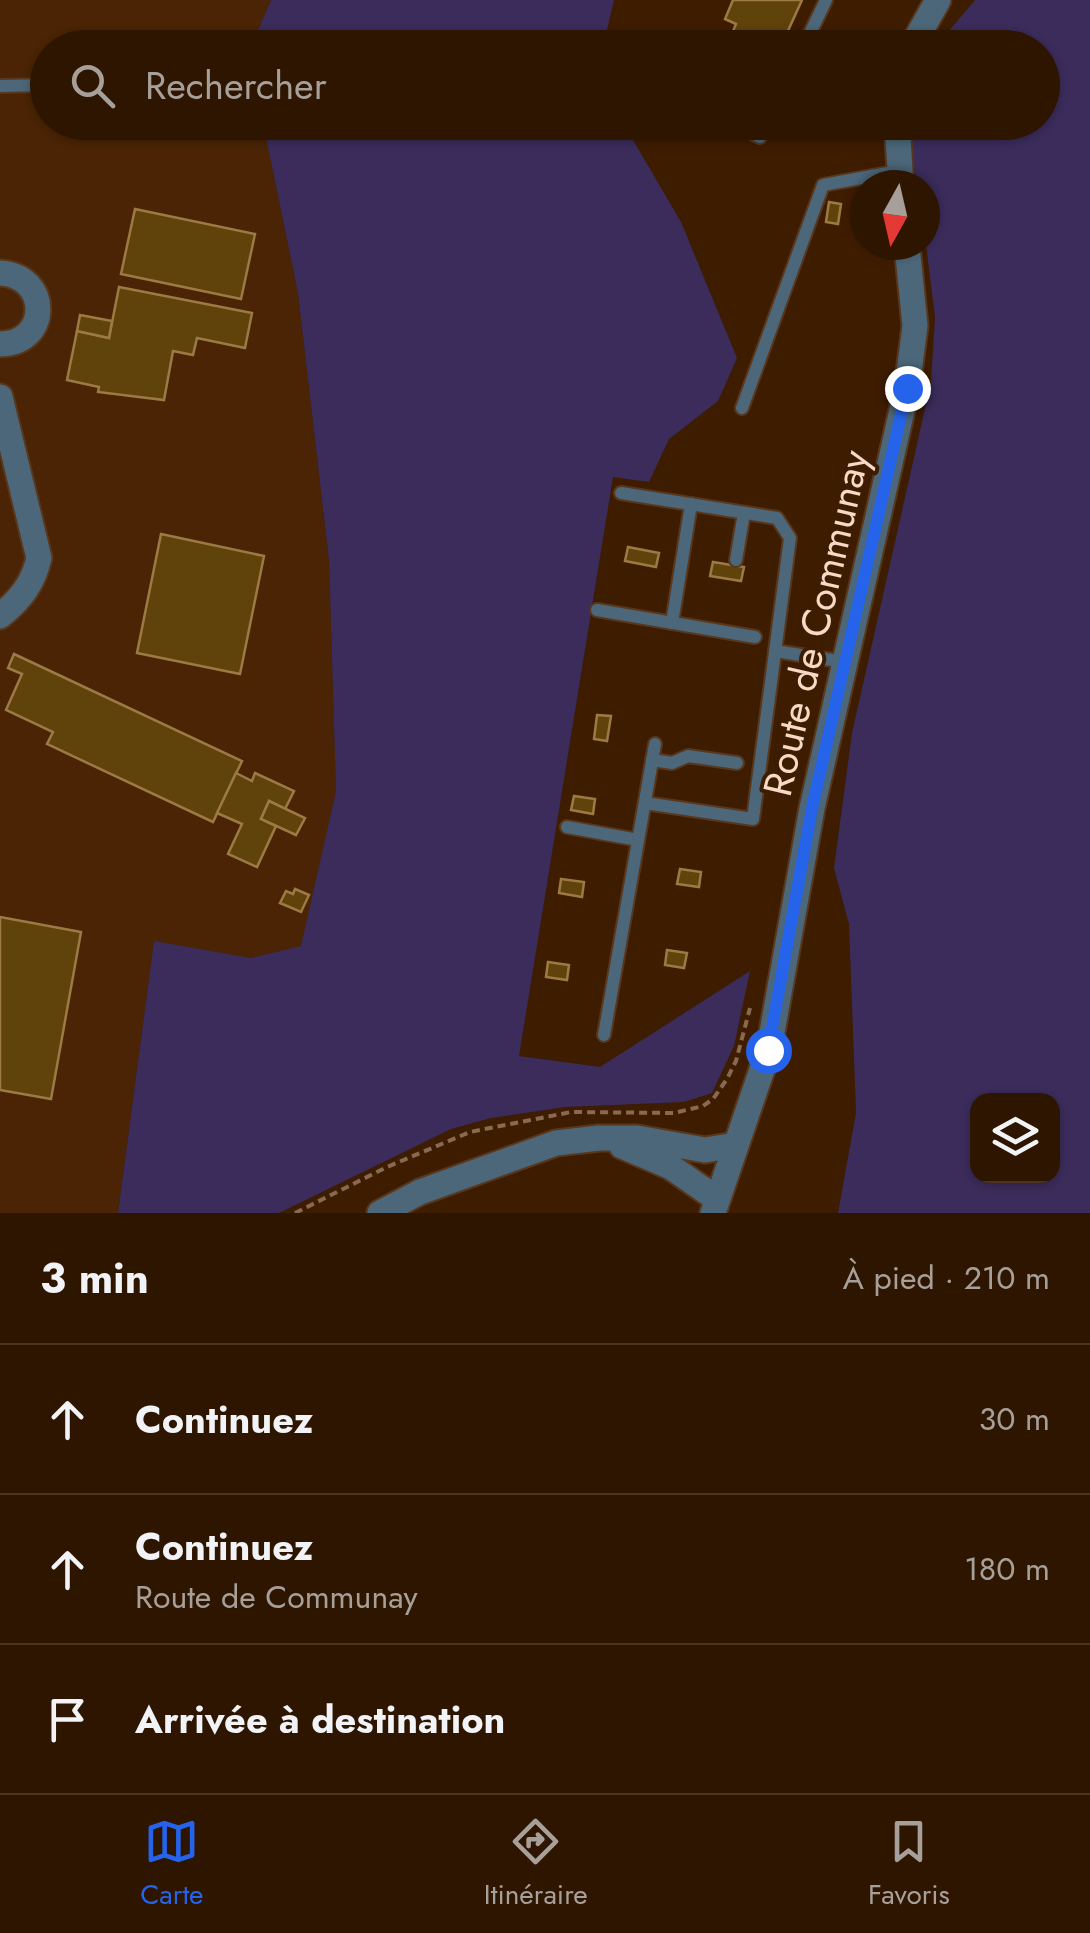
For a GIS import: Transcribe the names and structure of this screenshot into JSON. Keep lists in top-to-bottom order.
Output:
{
  "streets": {
    "street": ["Route de Communay"]
  },
  "north": "bottom",
  "page": {
    "search": "Rechercher",
    "heading": ["3 min", "À pied · 210 m"],
    "list": [
      ["Continuez", "30 m"],
      ["Continuez", "Route de Communay", "180 m"],
      "Arrivée à destination"
    ],
    "nav": ["Carte", "Itinéraire", "Favoris"]
  }
}
